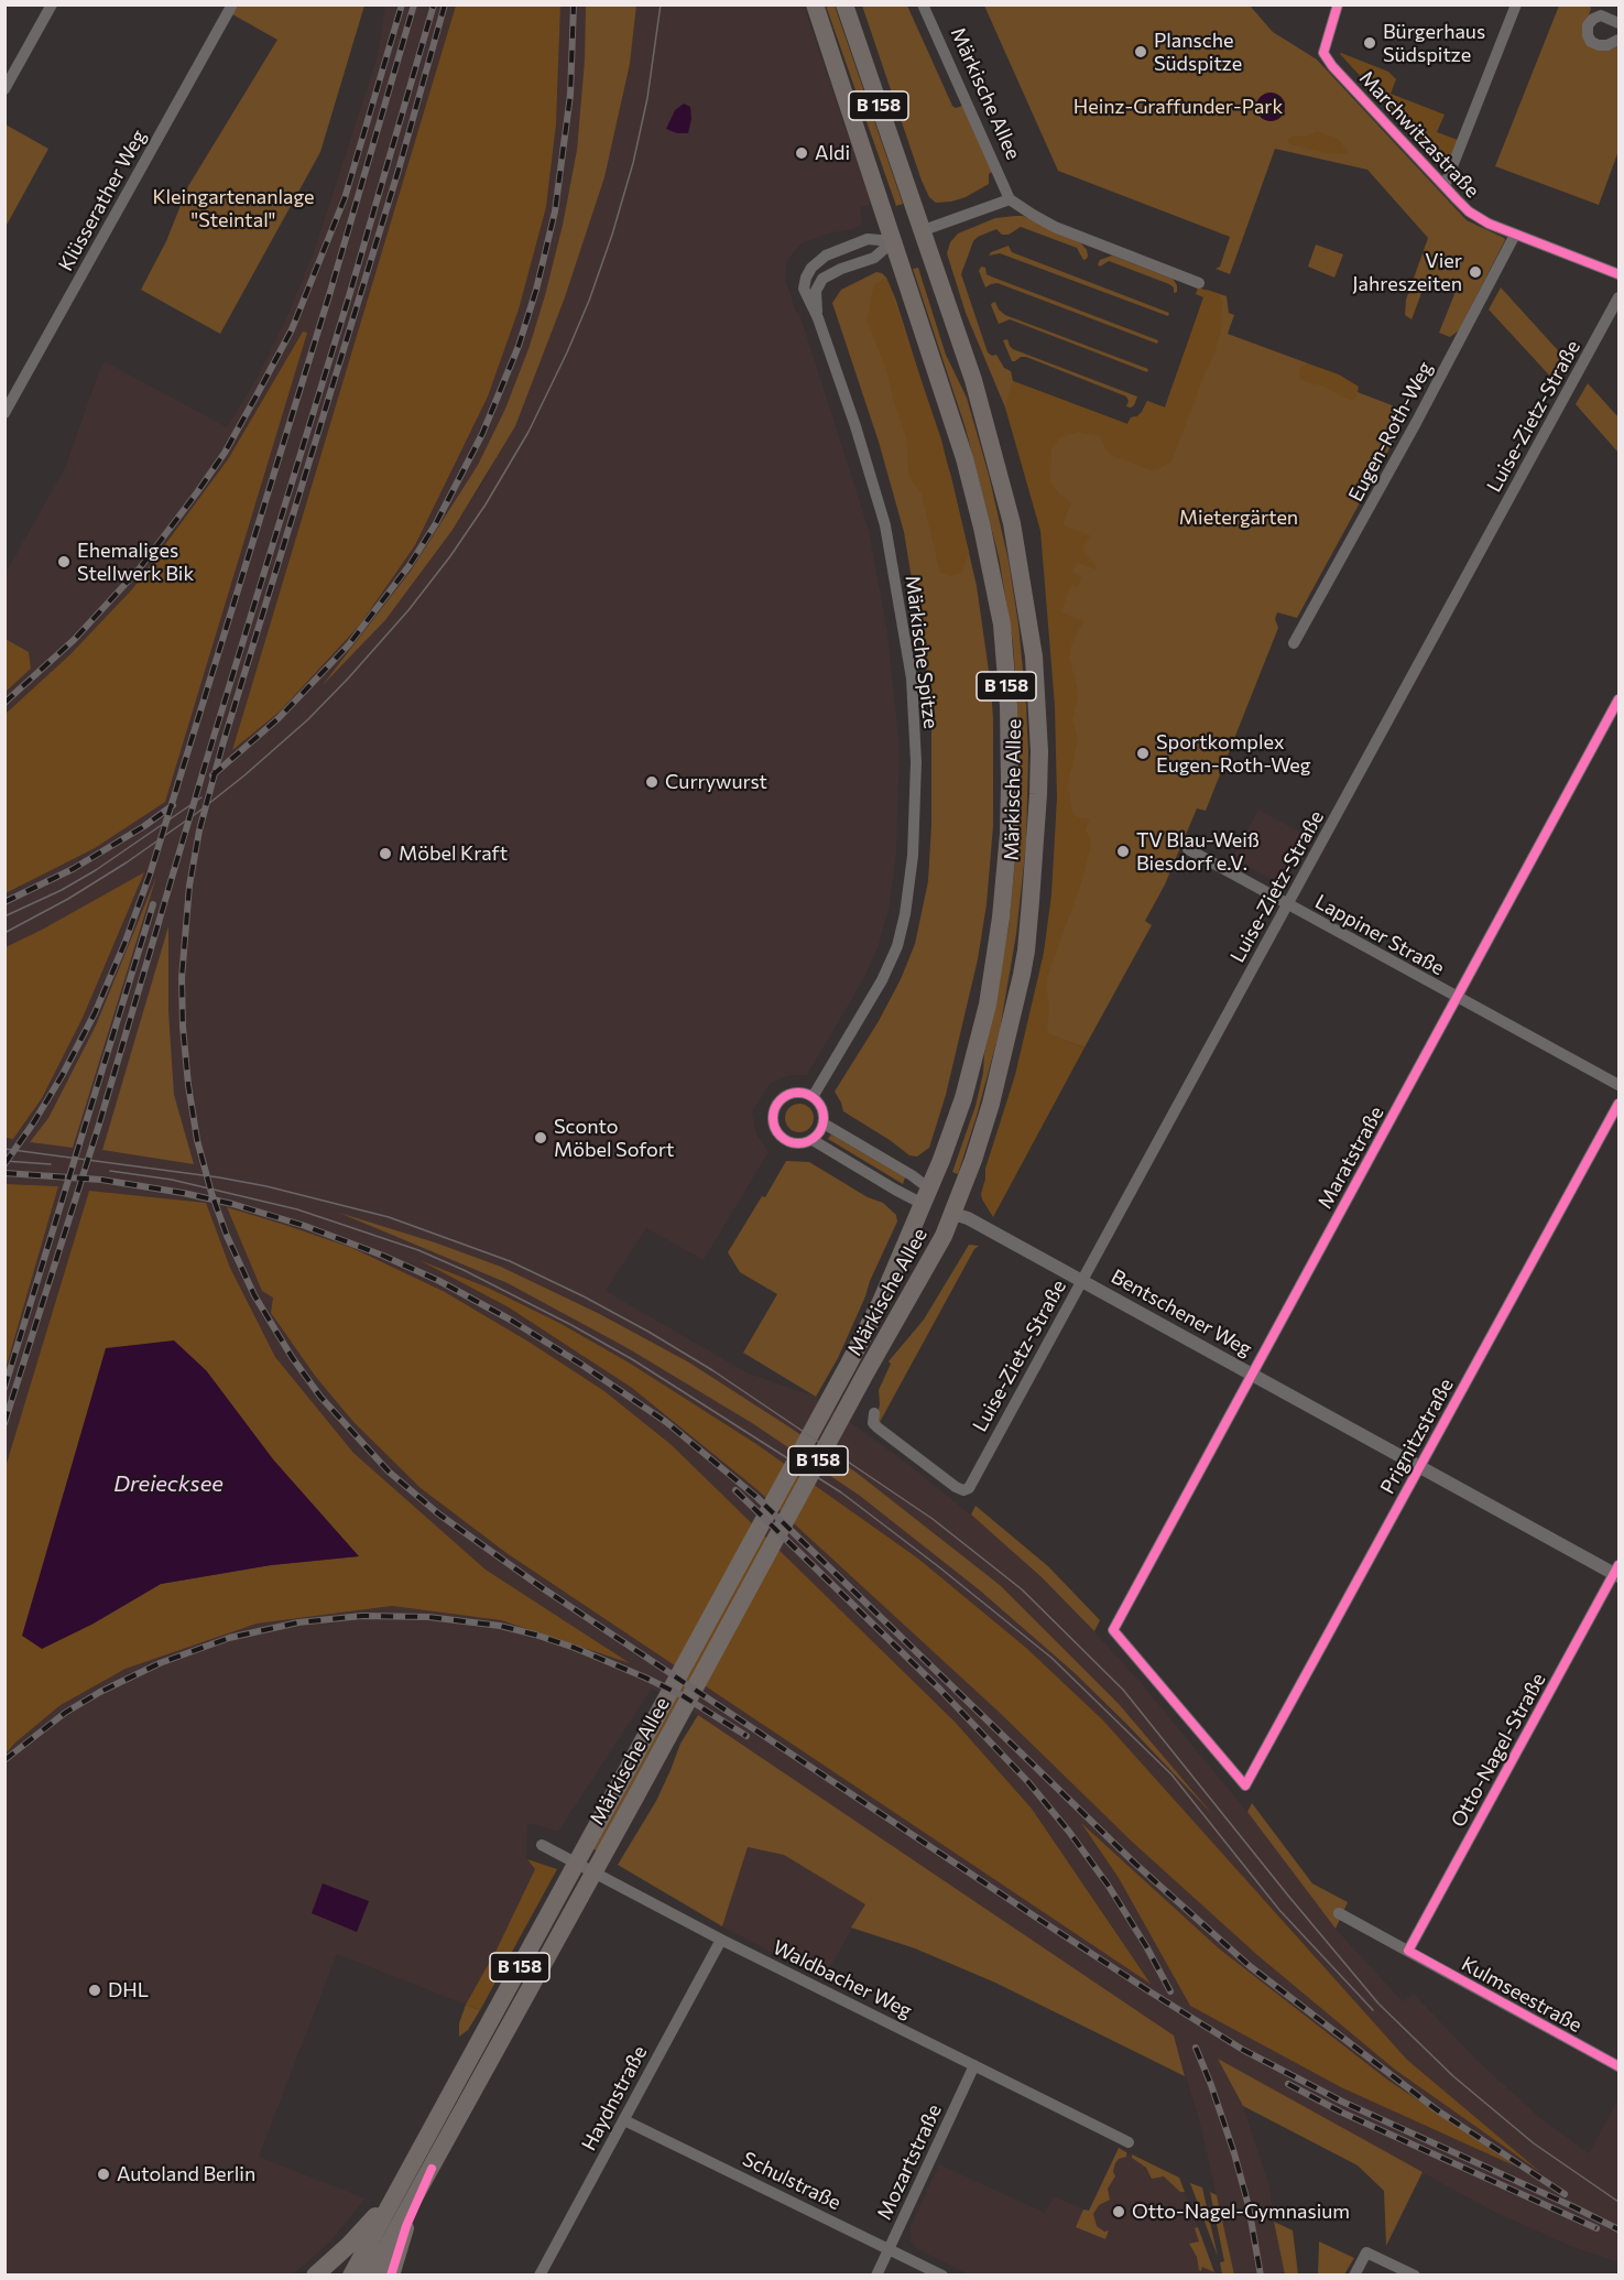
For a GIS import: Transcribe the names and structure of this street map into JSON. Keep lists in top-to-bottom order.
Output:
{
  "streets": {
    "main road": ["Märkische Allee", "B 158"],
    "street": [
      "Marchwitzastraße",
      "Klüsserather Weg",
      "Luise-Zietz-Straße",
      "Eugen-Roth-Weg",
      "Märkische Spitze",
      "Lappiner Straße",
      "Maratstraße",
      "Bentschener Weg",
      "Prignitzstraße",
      "Otto-Nagel-Straße",
      "Waldbacher Weg",
      "Kulmseestraße",
      "Haydnstraße",
      "Mozartstraße",
      "Schulstraße"
    ]
  },
  "crossings": [
    ["Märkische Allee", "Märkische Spitze"],
    ["Märkische Allee", "Bentschener Weg"],
    ["Marchwitzastraße", "Eugen-Roth-Weg"],
    ["Luise-Zietz-Straße", "Lappiner Straße"],
    ["Luise-Zietz-Straße", "Bentschener Weg"],
    ["Lappiner Straße", "Maratstraße"],
    ["Maratstraße", "Bentschener Weg"],
    ["Maratstraße", "Prignitzstraße"],
    ["Bentschener Weg", "Prignitzstraße"],
    ["Bentschener Weg", "Otto-Nagel-Straße"],
    ["Otto-Nagel-Straße", "Kulmseestraße"],
    ["Waldbacher Weg", "Haydnstraße"],
    ["Waldbacher Weg", "Mozartstraße"],
    ["Haydnstraße", "Schulstraße"],
    ["Mozartstraße", "Schulstraße"]
  ],
  "water": ["Dreiecksee"],
  "parks": ["Heinz-Graffunder-Park", "Kleingartenanlage \"Steintal\"", "Mietergärten"],
  "places": [
    "Bürgerhaus Südspitze",
    "Plansche Südspitze",
    "Aldi",
    "Vier Jahreszeiten",
    "Ehemaliges Stellwerk Bik",
    "Sportkomplex Eugen-Roth-Weg",
    "Currywurst",
    "TV Blau-Weiß Biesdorf e.V.",
    "Möbel Kraft",
    "Sconto Möbel Sofort",
    "DHL",
    "Autoland Berlin",
    "Otto-Nagel-Gymnasium"
  ]
}
